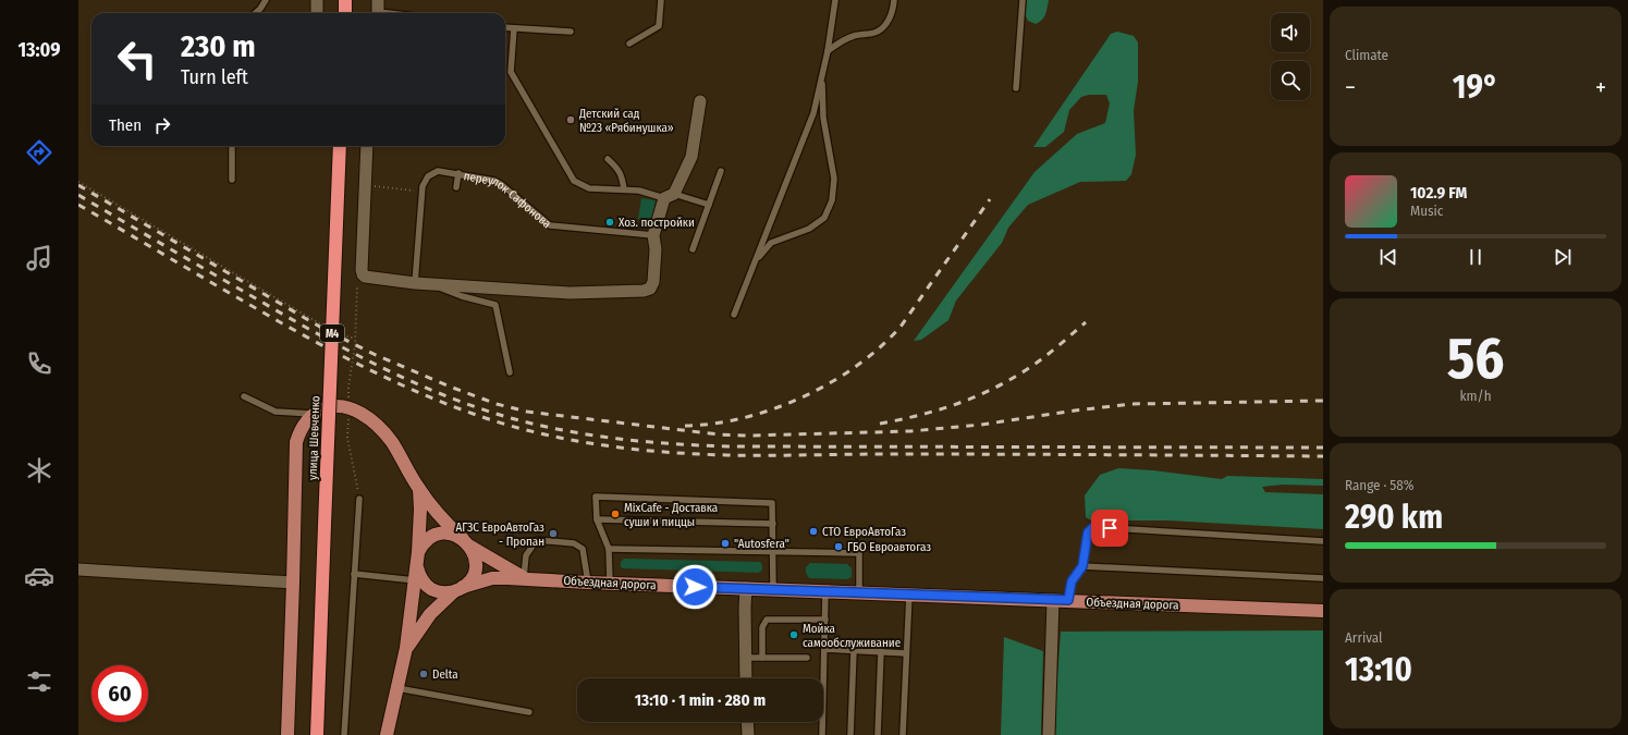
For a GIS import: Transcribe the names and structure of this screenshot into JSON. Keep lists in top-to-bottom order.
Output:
{
  "streets": {
    "highway": ["M4", "улица Шевченко"],
    "main road": ["Объездная дорога"],
    "lane": ["переулок Сафонова"]
  },
  "places": [
    "Детский сад №23 «Рябинушка»",
    "Хоз. постройки",
    "MixCafe - Доставка суши и пиццы",
    "СТО ЕвроАвтоГаз",
    "АГЗС ЕвроАвтоГаз - Пропан",
    "\"Autosfera\"",
    "ГБО Евроавтогаз",
    "Мойка самообслуживание",
    "Delta"
  ],
  "page": {
    "tabs": "13:09",
    "tile": [
      "Climate",
      ["56", "km/h"],
      ["Range · 58%", "290 km"],
      ["Arrival", "13:10"]
    ],
    "turn": ["230 m", "Turn left"],
    "heat": ["−", "19°", "+"],
    "then": "Then",
    "song": ["102.9 FM", "Music"],
    "limit": "60",
    "trip": "13:10 · 1 min · 280 m"
  }
}
